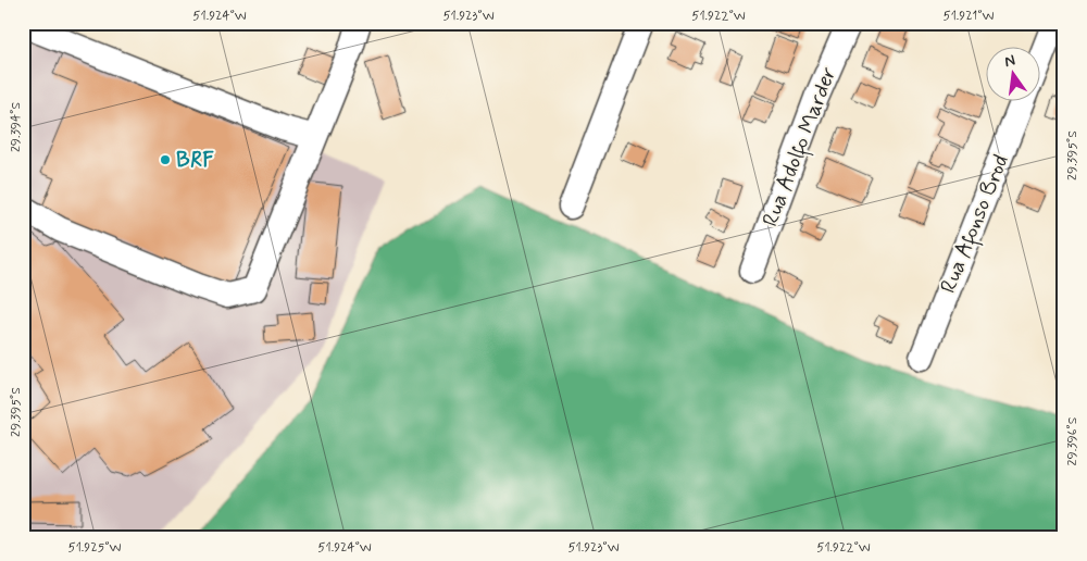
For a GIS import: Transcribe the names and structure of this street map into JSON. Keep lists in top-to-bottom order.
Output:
{
  "streets": {
    "street": ["Rua Adolfo Marder", "Rua Afonso Brod"]
  },
  "places": ["BRF"],
  "north": "top",
  "coordinates": [
    "51.924°W",
    "51.923°W",
    "51.922°W",
    "51.921°W",
    "29.394°S",
    "29.395°S",
    "29.396°S",
    "51.925°W"
  ]
}
